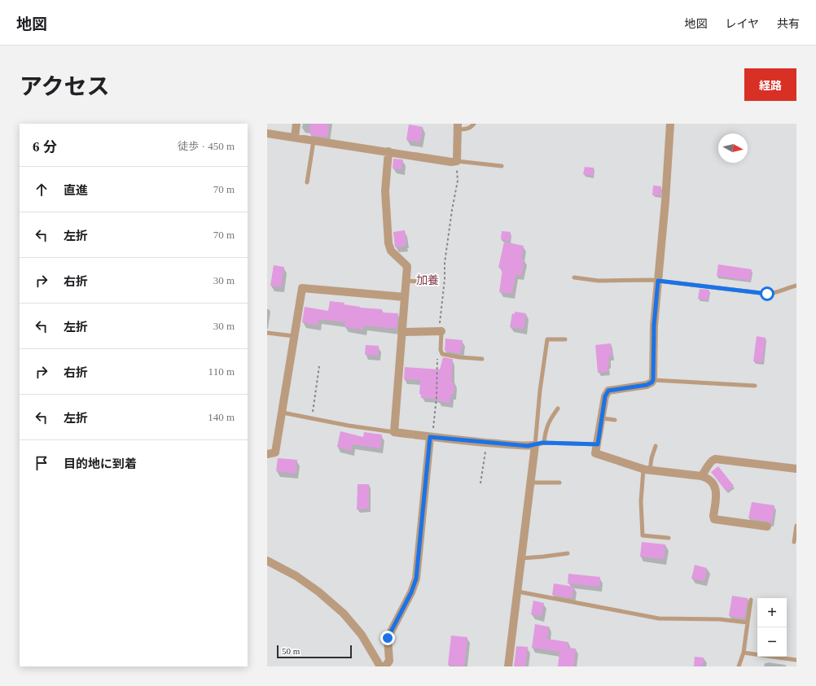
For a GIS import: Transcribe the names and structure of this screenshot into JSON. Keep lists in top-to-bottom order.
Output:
{
  "districts": ["加養"],
  "scale_bar": "50 m",
  "north": "right",
  "page": {
    "header": "地図",
    "nav": ["地図", "レイヤ", "共有"],
    "title": "アクセス",
    "buttons": "経路",
    "heading": ["6 分", "徒歩 · 450 m"],
    "list": [
      ["直進", "70 m"],
      ["左折", "70 m"],
      ["右折", "30 m"],
      ["左折", "30 m"],
      ["右折", "110 m"],
      ["左折", "140 m"],
      "目的地に到着"
    ],
    "map_buttons": ["+", "−"],
    "scale": "50 m"
  }
}
